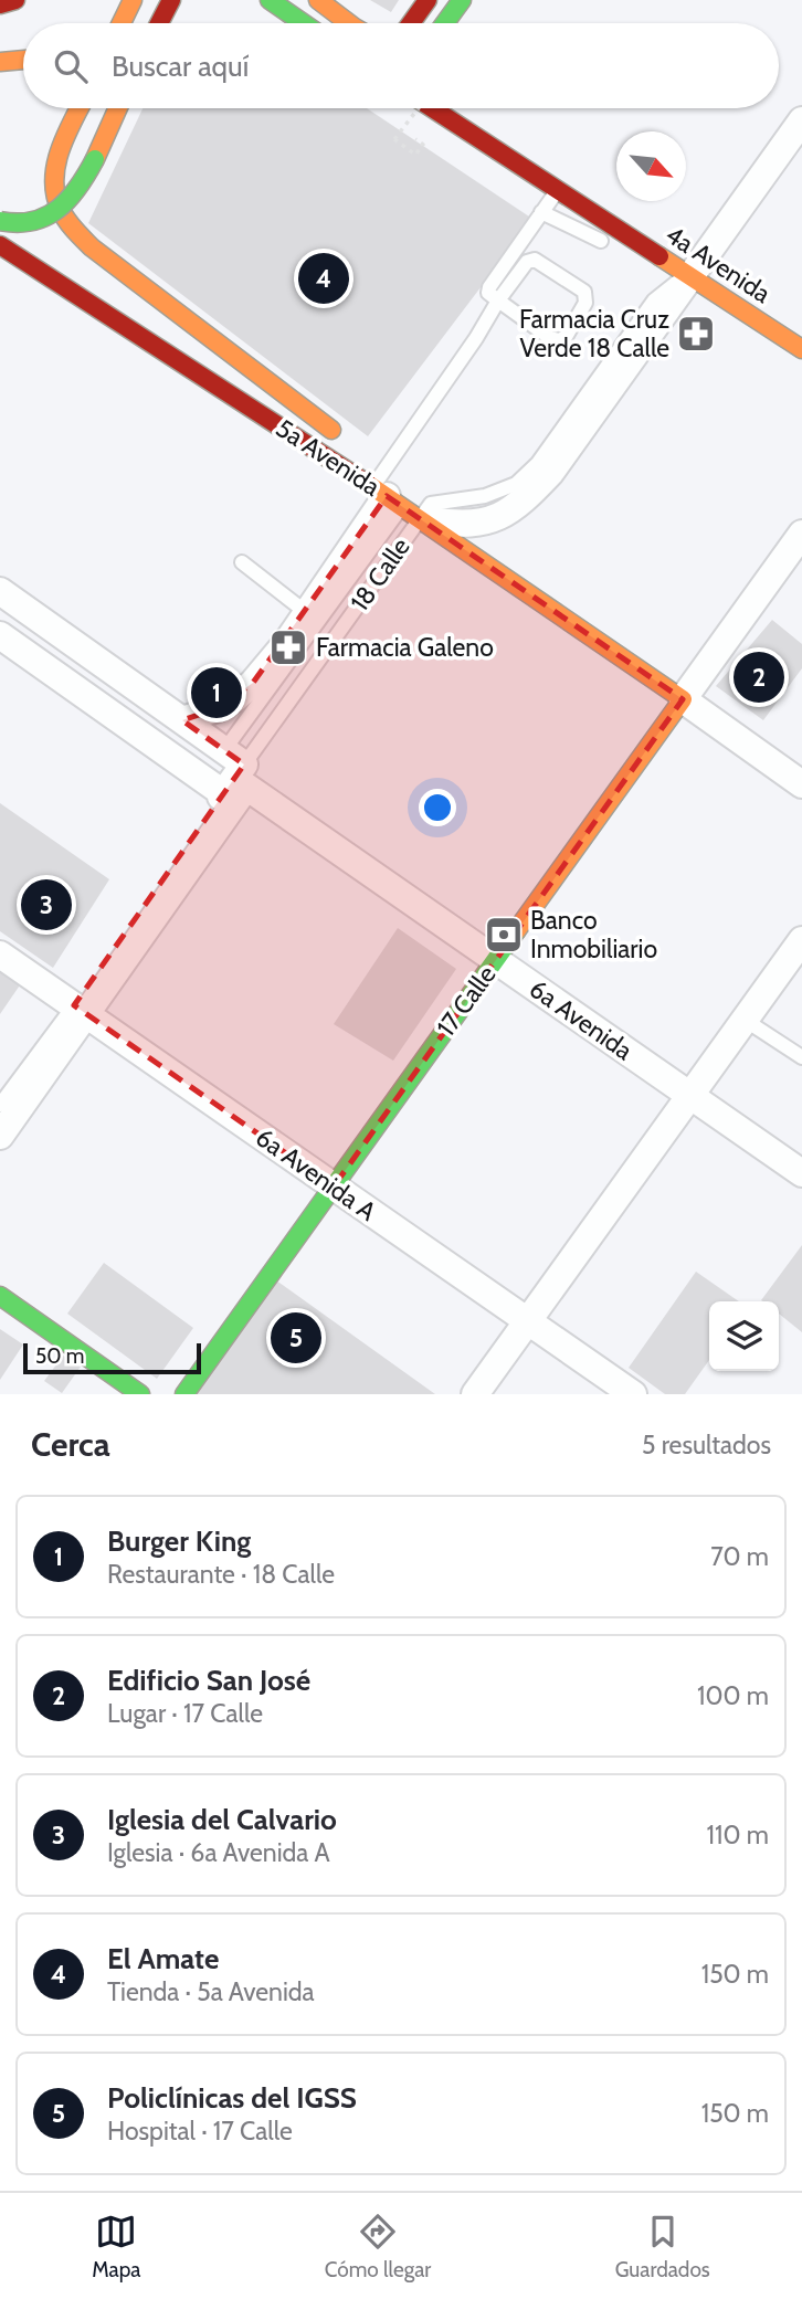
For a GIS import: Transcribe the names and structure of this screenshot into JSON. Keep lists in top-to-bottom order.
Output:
{
  "streets": {
    "main road": ["4a Avenida", "5a Avenida", "17 Calle"],
    "street": ["18 Calle", "6a Avenida", "6a Avenida A"]
  },
  "crossings": [
    ["4a Avenida", "18 Calle"],
    ["5a Avenida", "18 Calle"],
    ["5a Avenida", "17 Calle"],
    ["18 Calle", "6a Avenida"],
    ["18 Calle", "6a Avenida A"],
    ["17 Calle", "6a Avenida"],
    ["17 Calle", "6a Avenida A"]
  ],
  "places": {
    "pharmacy": ["Farmacia Cruz Verde 18 Calle", "Farmacia Galeno"],
    "bank": ["Banco Inmobiliario"]
  },
  "scale_bar": "50 m",
  "north": "bottom right",
  "page": {
    "search": "Buscar aquí",
    "pins": [
      "4",
      "2",
      "1",
      "3",
      "5"
    ],
    "scale": "50 m",
    "heading": ["Cerca", "5 resultados"],
    "list": [
      {
        "mark": "1",
        "name": "Burger King",
        "note": "Restaurante · 18 Calle",
        "value": "70 m"
      },
      {
        "mark": "2",
        "name": "Edificio San José",
        "note": "Lugar · 17 Calle",
        "value": "100 m"
      },
      {
        "mark": "3",
        "name": "Iglesia del Calvario",
        "note": "Iglesia · 6a Avenida A",
        "value": "110 m"
      },
      {
        "mark": "4",
        "name": "El Amate",
        "note": "Tienda · 5a Avenida",
        "value": "150 m"
      },
      {
        "mark": "5",
        "name": "Policlínicas del IGSS",
        "note": "Hospital · 17 Calle",
        "value": "150 m"
      }
    ],
    "nav": ["Mapa", "Cómo llegar", "Guardados"]
  }
}
